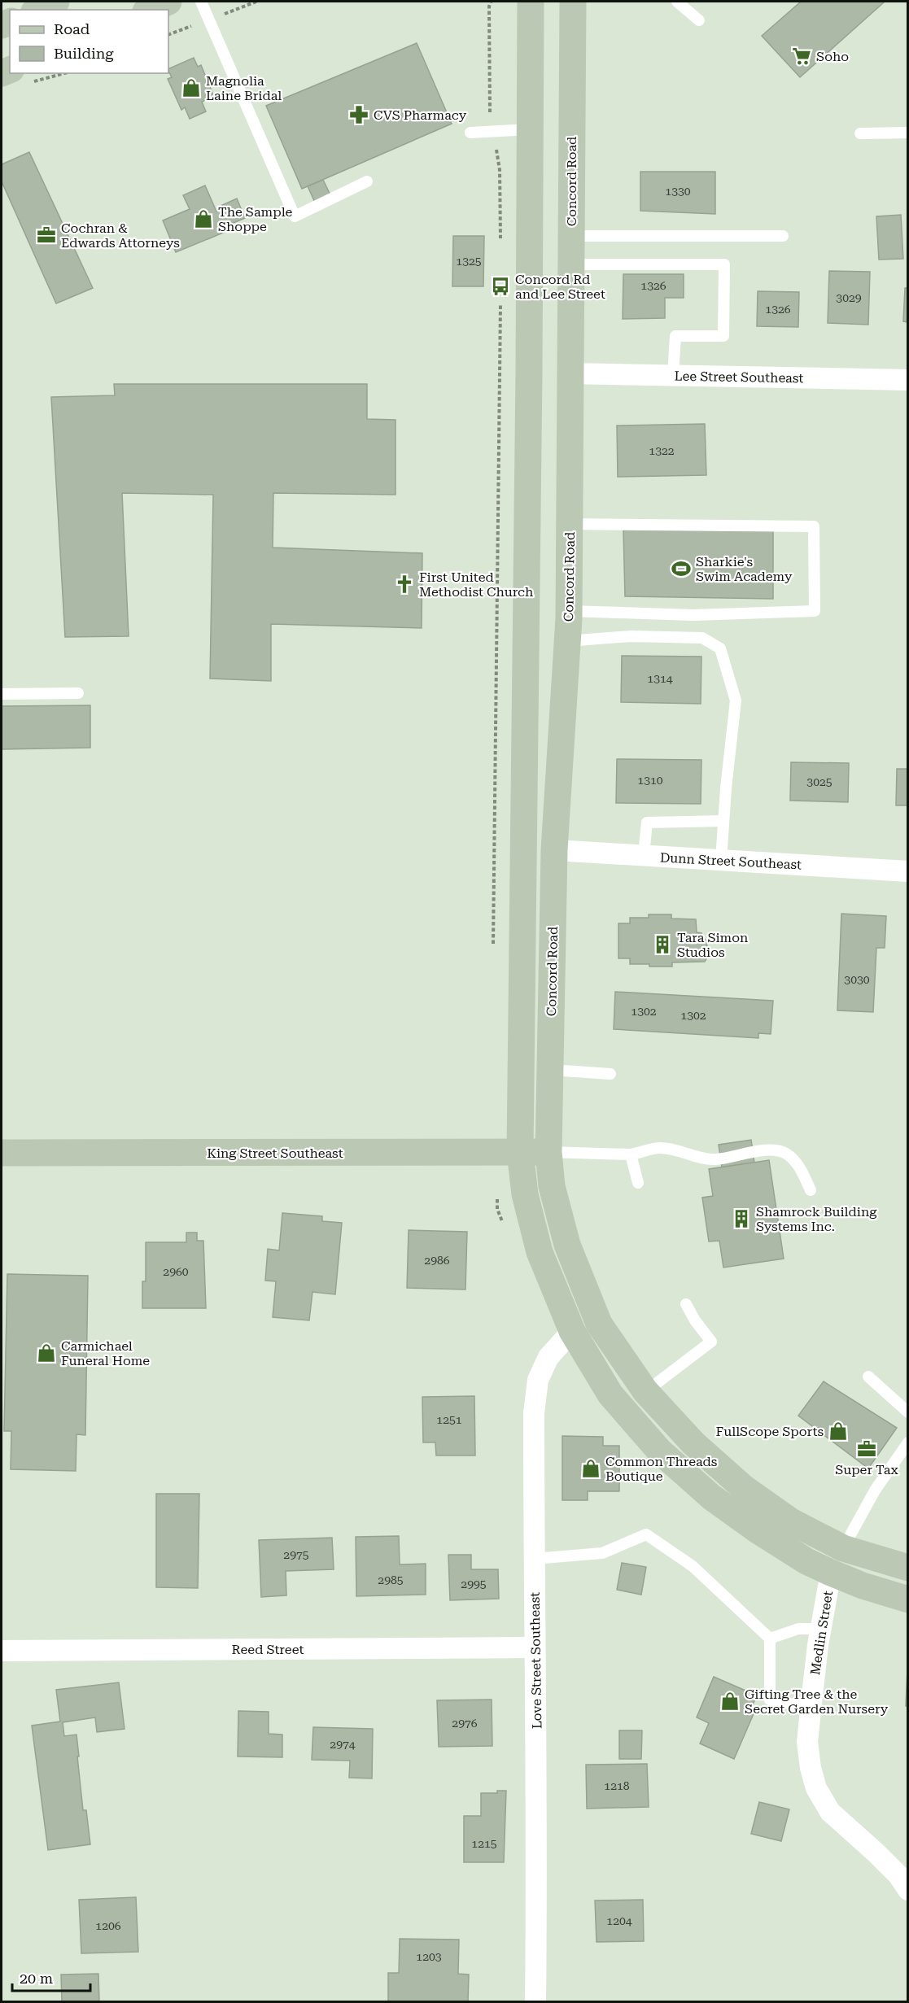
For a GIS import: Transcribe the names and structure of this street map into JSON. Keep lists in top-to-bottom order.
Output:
{
  "streets": {
    "main road": ["Concord Road", "King Street Southeast"],
    "street": [
      "Lee Street Southeast",
      "Dunn Street Southeast",
      "Medlin Street",
      "Reed Street",
      "Love Street Southeast"
    ]
  },
  "crossings": [
    ["Concord Road", "Lee Street Southeast"],
    ["Concord Road", "Dunn Street Southeast"],
    ["Concord Road", "King Street Southeast"],
    ["Reed Street", "Love Street Southeast"]
  ],
  "places": {
    "supermarket": ["Soho"],
    "shop": [
      "Magnolia Laine Bridal",
      "The Sample Shoppe",
      "Carmichael Funeral Home",
      "FullScope Sports",
      "Common Threads Boutique",
      "Gifting Tree & the Secret Garden Nursery"
    ],
    "pharmacy": ["CVS Pharmacy"],
    "office": ["Cochran & Edwards Attorneys", "Super Tax"],
    "bus stop": ["Concord Rd and Lee Street"],
    "sports": ["Sharkie's Swim Academy"],
    "church": ["First United Methodist Church"],
    "building": ["Tara Simon Studios", "Shamrock Building Systems Inc."]
  },
  "house_numbers": [
    "1330",
    "1325",
    "1326",
    "3029",
    "1326",
    "1322",
    "1314",
    "1310",
    "3025",
    "3030",
    "1302",
    "1302",
    "2986",
    "2960",
    "1251",
    "2975",
    "2985",
    "2995",
    "2976",
    "2974",
    "1218",
    "1215",
    "1204",
    "1206",
    "1203"
  ],
  "legend": ["Road", "Building"],
  "scale_bar": "20 m"
}
